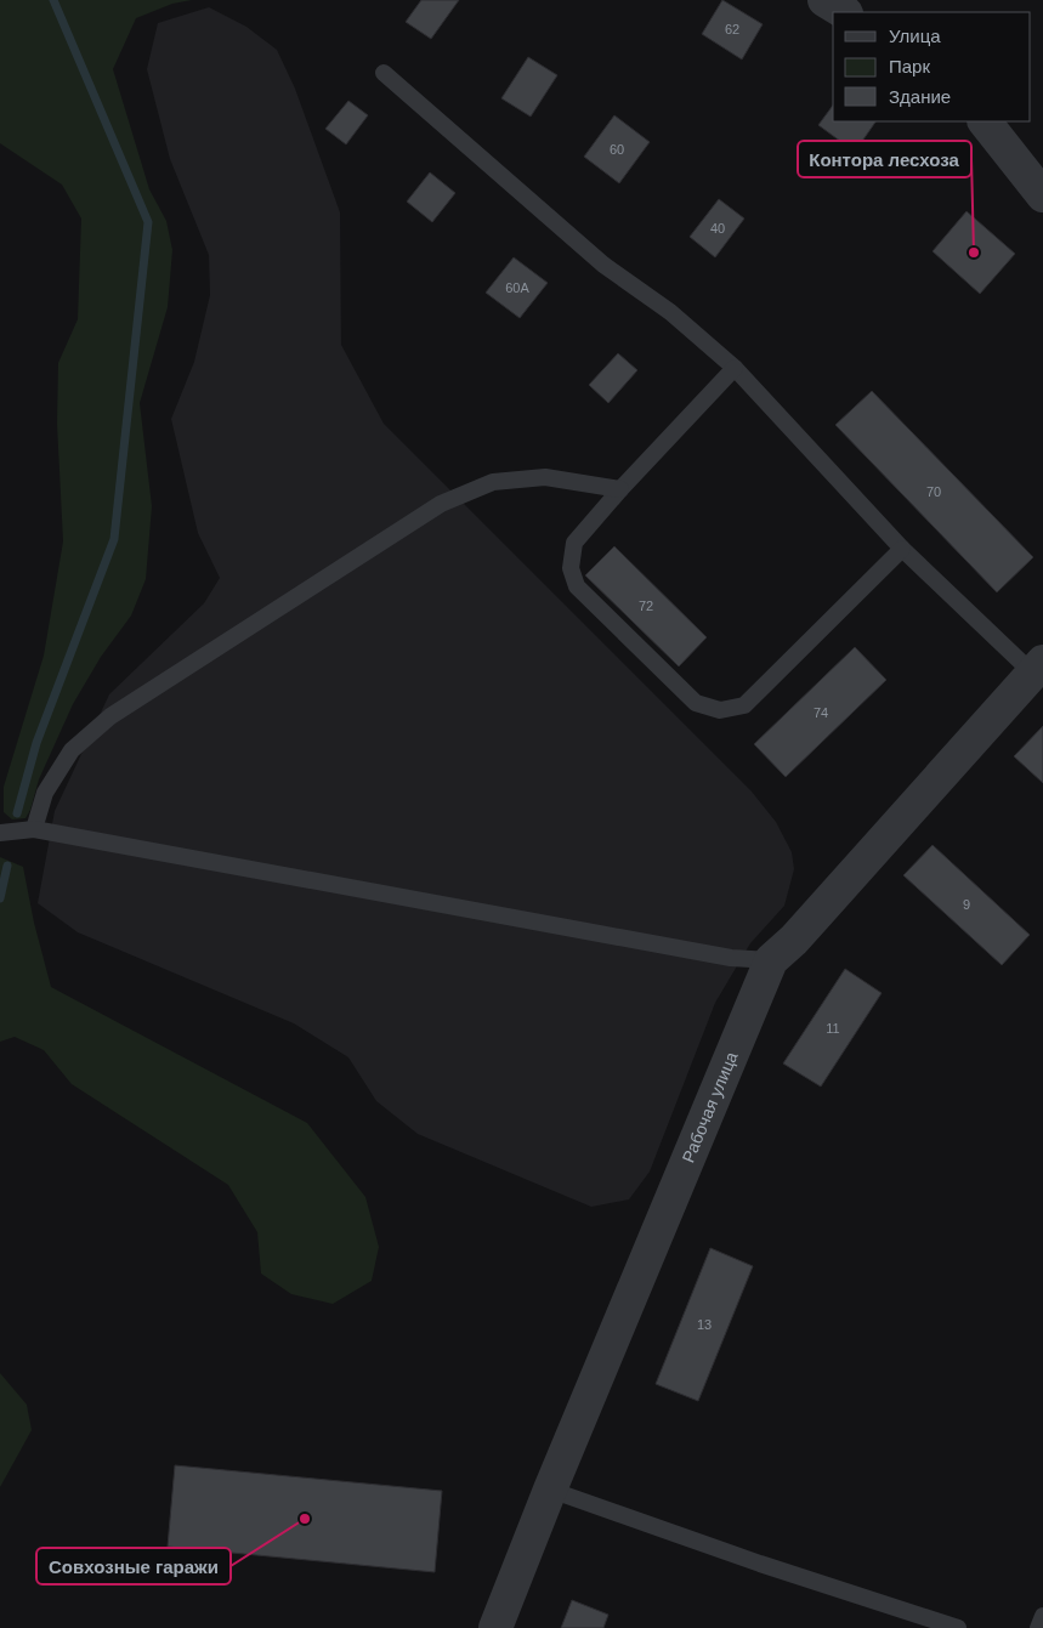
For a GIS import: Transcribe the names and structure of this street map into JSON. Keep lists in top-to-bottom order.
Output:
{
  "streets": {
    "street": ["Рабочая улица"]
  },
  "places": ["Контора лесхоза", "Совхозные гаражи"],
  "house_numbers": [
    "62",
    "60",
    "40",
    "60А",
    "70",
    "72",
    "74",
    "9",
    "11",
    "13"
  ],
  "legend": ["Улица", "Парк", "Здание"]
}
